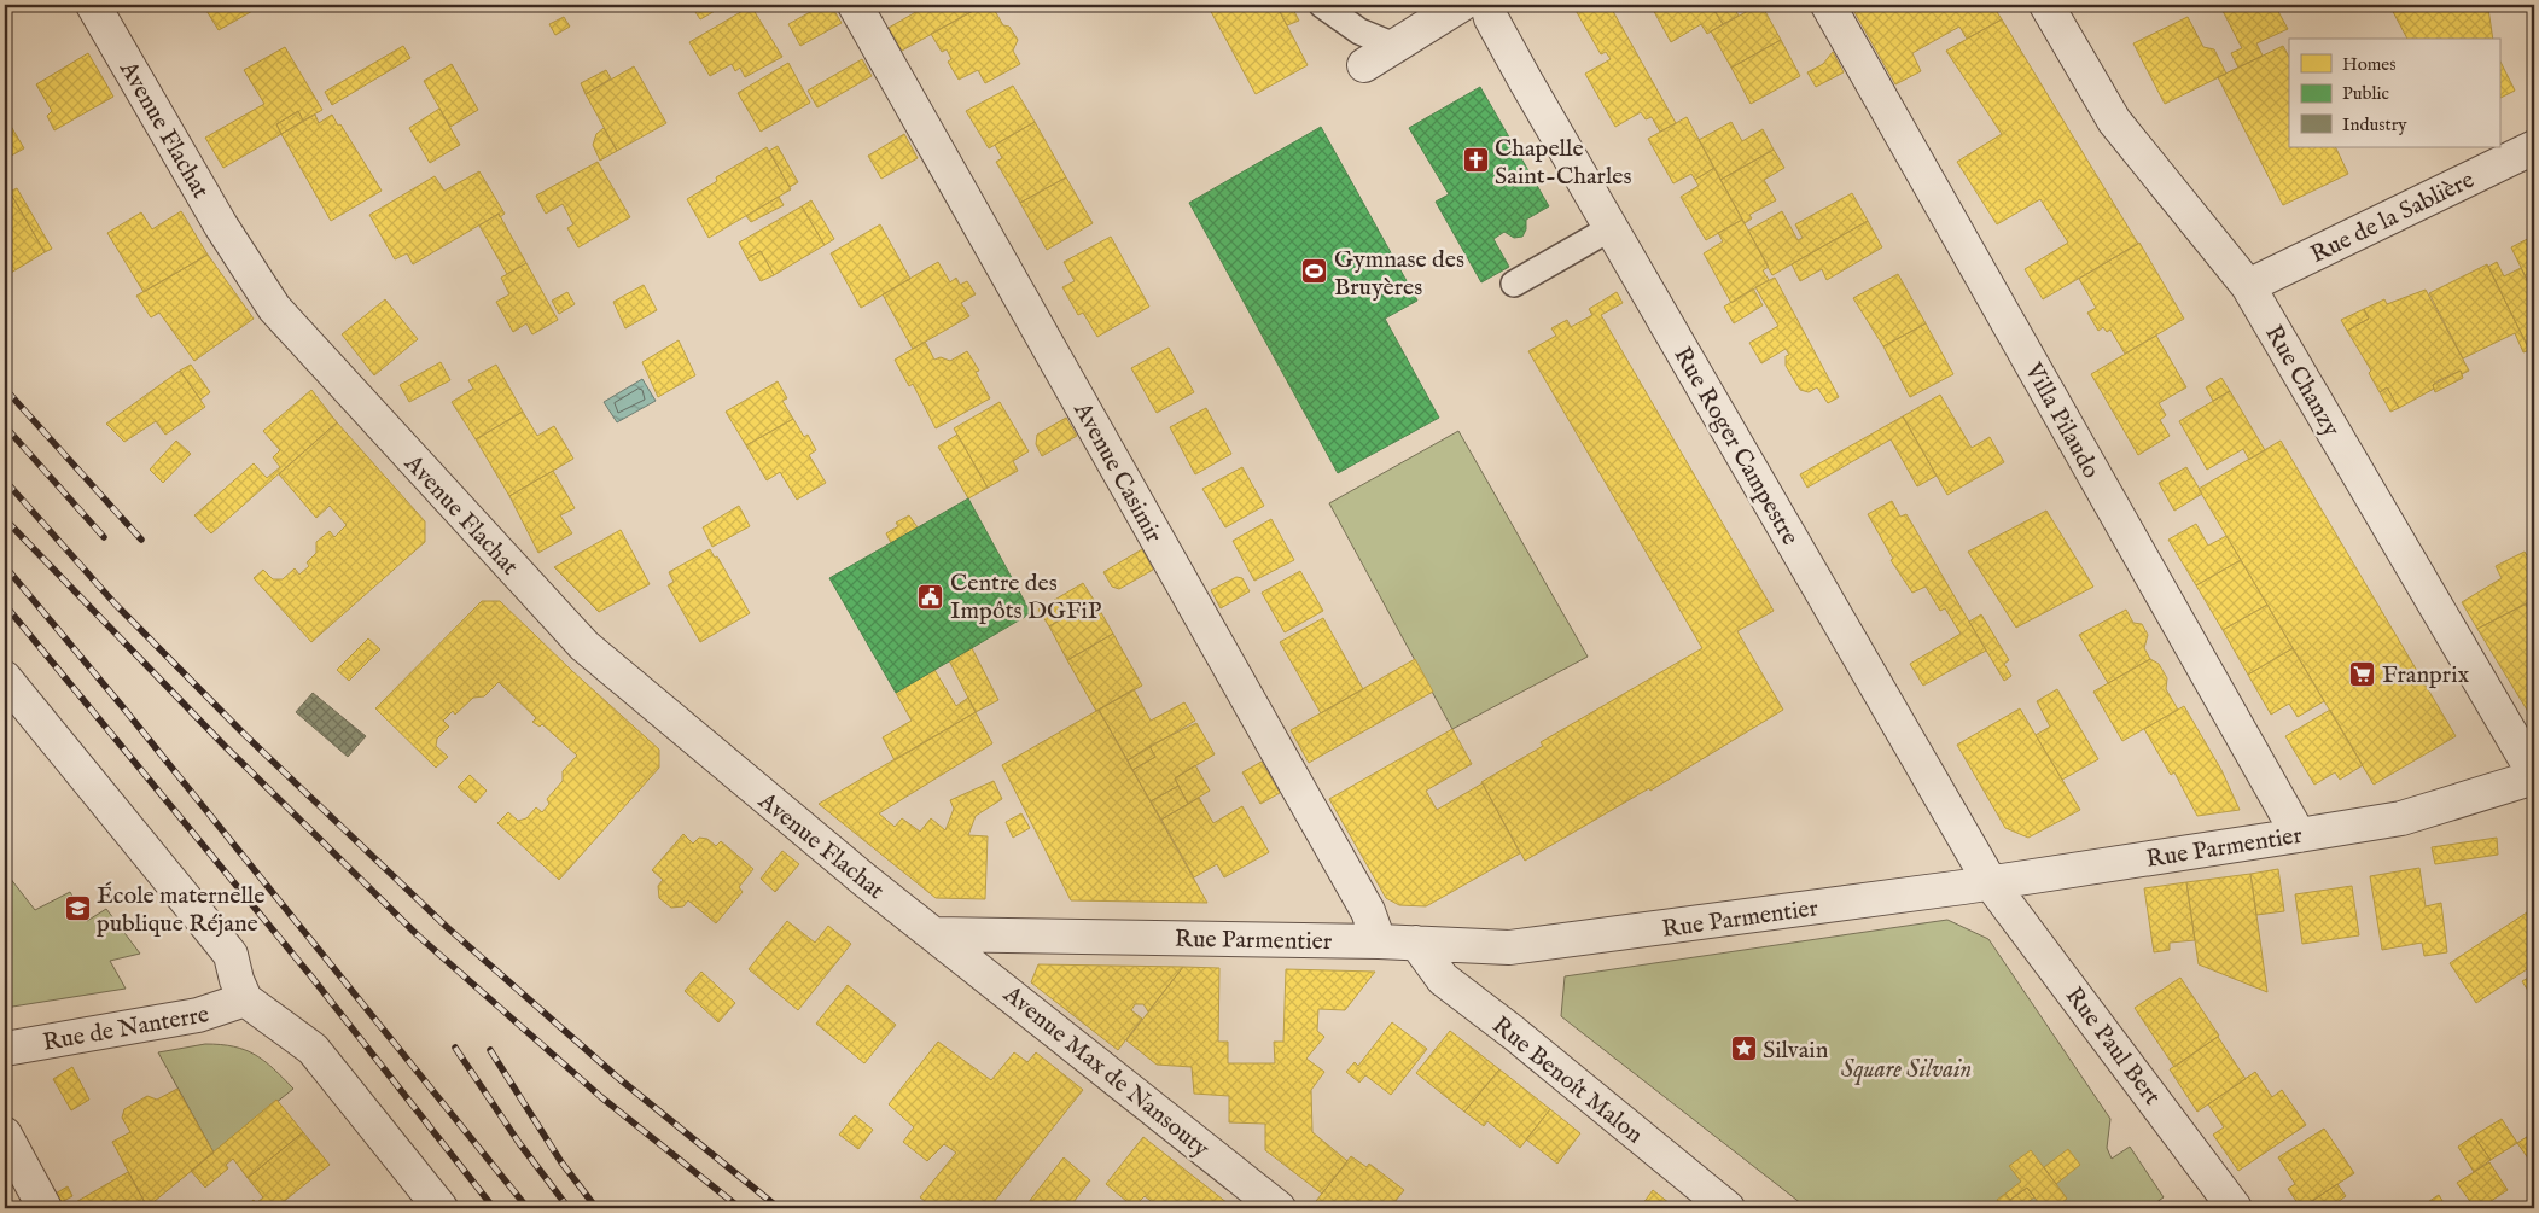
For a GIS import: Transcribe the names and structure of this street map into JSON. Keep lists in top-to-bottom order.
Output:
{
  "streets": {
    "street": [
      "Avenue Flachat",
      "Rue de la Sablière",
      "Rue Chanzy",
      "Villa Pilaudo",
      "Rue Roger Campestre",
      "Avenue Casimir",
      "Rue Parmentier",
      "Rue de Nanterre",
      "Rue Paul Bert",
      "Avenue Max de Nansouty",
      "Rue Benoît Malon"
    ]
  },
  "crossings": [
    ["Avenue Flachat", "Rue Parmentier"],
    ["Avenue Flachat", "Avenue Max de Nansouty"],
    ["Rue de la Sablière", "Rue Chanzy"],
    ["Rue Chanzy", "Rue Parmentier"],
    ["Villa Pilaudo", "Rue Parmentier"],
    ["Rue Roger Campestre", "Rue Parmentier"],
    ["Rue Roger Campestre", "Rue Paul Bert"],
    ["Avenue Casimir", "Rue Parmentier"],
    ["Rue Parmentier", "Rue Paul Bert"],
    ["Rue Parmentier", "Avenue Max de Nansouty"],
    ["Rue Parmentier", "Rue Benoît Malon"]
  ],
  "parks": ["Square Silvain"],
  "places": {
    "church": ["Chapelle Saint-Charles"],
    "sports": ["Gymnase des Bruyères"],
    "public building": ["Centre des Impôts DGFiP"],
    "supermarket": ["Franprix"],
    "school or university": ["École maternelle publique Réjane"],
    "place": ["Silvain"]
  },
  "legend": ["Homes", "Public", "Industry"]
}
